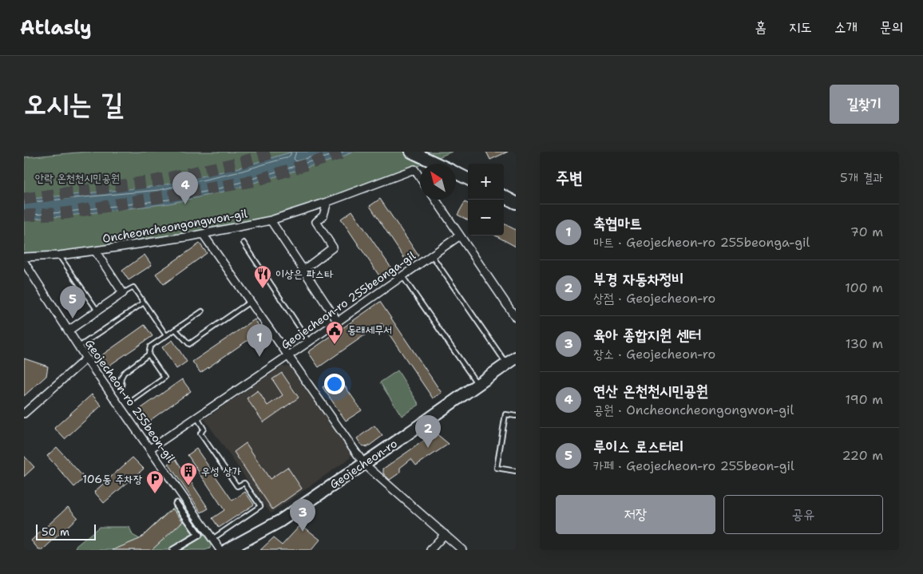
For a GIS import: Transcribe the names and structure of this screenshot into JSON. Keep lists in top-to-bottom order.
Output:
{
  "streets": {
    "main road": ["Geojecheon-ro"],
    "street": ["Oncheoncheongongwon-gil", "Geojecheon-ro 255beonga-gil", "Geojecheon-ro 255beon-gil"]
  },
  "crossings": [
    ["Geojecheon-ro 255beonga-gil", "Geojecheon-ro 255beon-gil"]
  ],
  "parks": ["안락 온천천시민공원"],
  "places": {
    "restaurant": ["이상은 파스타"],
    "public building": ["동래세무서"],
    "building": ["우성 상가"],
    "parking": ["106동 주차장"]
  },
  "scale_bar": "50 m",
  "north": "top left",
  "page": {
    "header": "Atlasly",
    "nav": [
      "홈",
      "지도",
      "소개",
      "문의"
    ],
    "title": "오시는 길",
    "buttons": [
      "길찾기",
      ["저장", "공유"]
    ],
    "heading": ["주변", "5개 결과"],
    "map_buttons": ["+", "−"],
    "pins": [
      "4",
      "5",
      "1",
      "2",
      "3"
    ],
    "list": [
      {
        "mark": "1",
        "name": "축협마트",
        "note": "마트 · Geojecheon-ro 255beonga-gil",
        "value": "70 m"
      },
      {
        "mark": "2",
        "name": "부경 자동차정비",
        "note": "상점 · Geojecheon-ro",
        "value": "100 m"
      },
      {
        "mark": "3",
        "name": "육아 종합지원 센터",
        "note": "장소 · Geojecheon-ro",
        "value": "130 m"
      },
      {
        "mark": "4",
        "name": "연산 온천천시민공원",
        "note": "공원 · Oncheoncheongongwon-gil",
        "value": "190 m"
      },
      {
        "mark": "5",
        "name": "루이스 로스터리",
        "note": "카페 · Geojecheon-ro 255beon-gil",
        "value": "220 m"
      }
    ],
    "scale": "50 m"
  }
}
